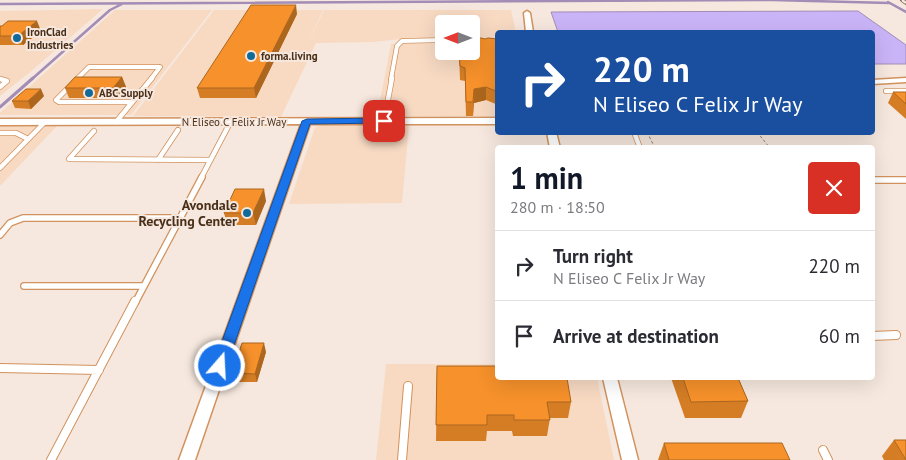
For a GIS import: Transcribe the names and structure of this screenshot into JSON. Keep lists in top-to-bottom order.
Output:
{
  "streets": {
    "street": ["N Eliseo C Felix Jr Way"]
  },
  "places": [
    "IronClad Industries",
    "forma.living",
    "ABC Supply",
    "Avondale Recycling Center"
  ],
  "north": "left",
  "page": {
    "turn": ["220 m", "N Eliseo C Felix Jr Way"],
    "heading": ["1 min", "280 m · 18:50"],
    "list": [
      {
        "name": "Turn right",
        "note": "N Eliseo C Felix Jr Way",
        "value": "220 m"
      },
      {
        "name": "Arrive at destination",
        "value": "60 m"
      }
    ]
  }
}
